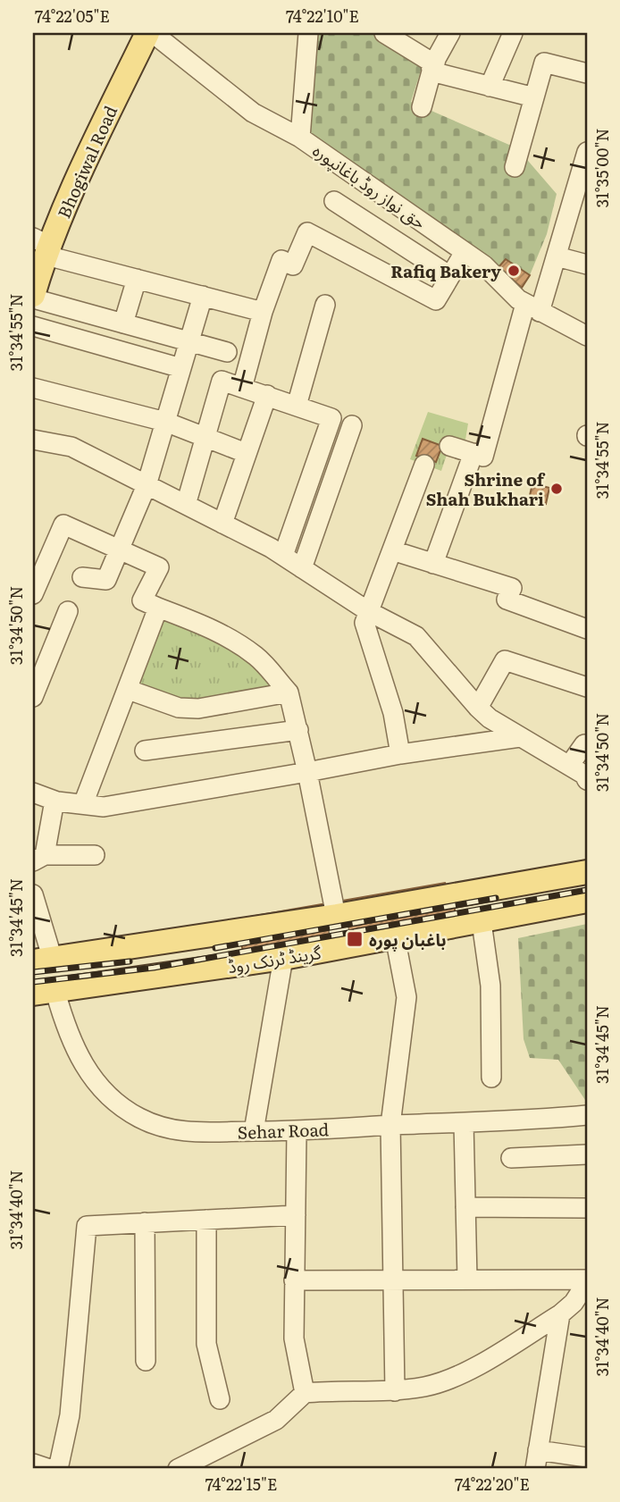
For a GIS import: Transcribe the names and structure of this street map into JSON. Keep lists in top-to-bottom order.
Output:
{
  "streets": {
    "main road": ["Bhogiwal Road", "گرینڈ ٹرنک روڈ"],
    "street": ["حق نواز روڈ باغانپورہ", "Sehar Road"]
  },
  "crossings": [
    ["گرینڈ ٹرنک روڈ", "Sehar Road"]
  ],
  "places": {
    "other": ["Rafiq Bakery", "Shrine of Shah Bukhari"],
    "transit": ["باغبان پورہ"]
  },
  "coordinates": [
    "74°22'05\"E",
    "74°22'10\"E",
    "31°35'00\"N",
    "31°34'55\"N",
    "31°34'50\"N",
    "31°34'45\"N",
    "31°34'40\"N",
    "74°22'15\"E",
    "74°22'20\"E"
  ]
}
